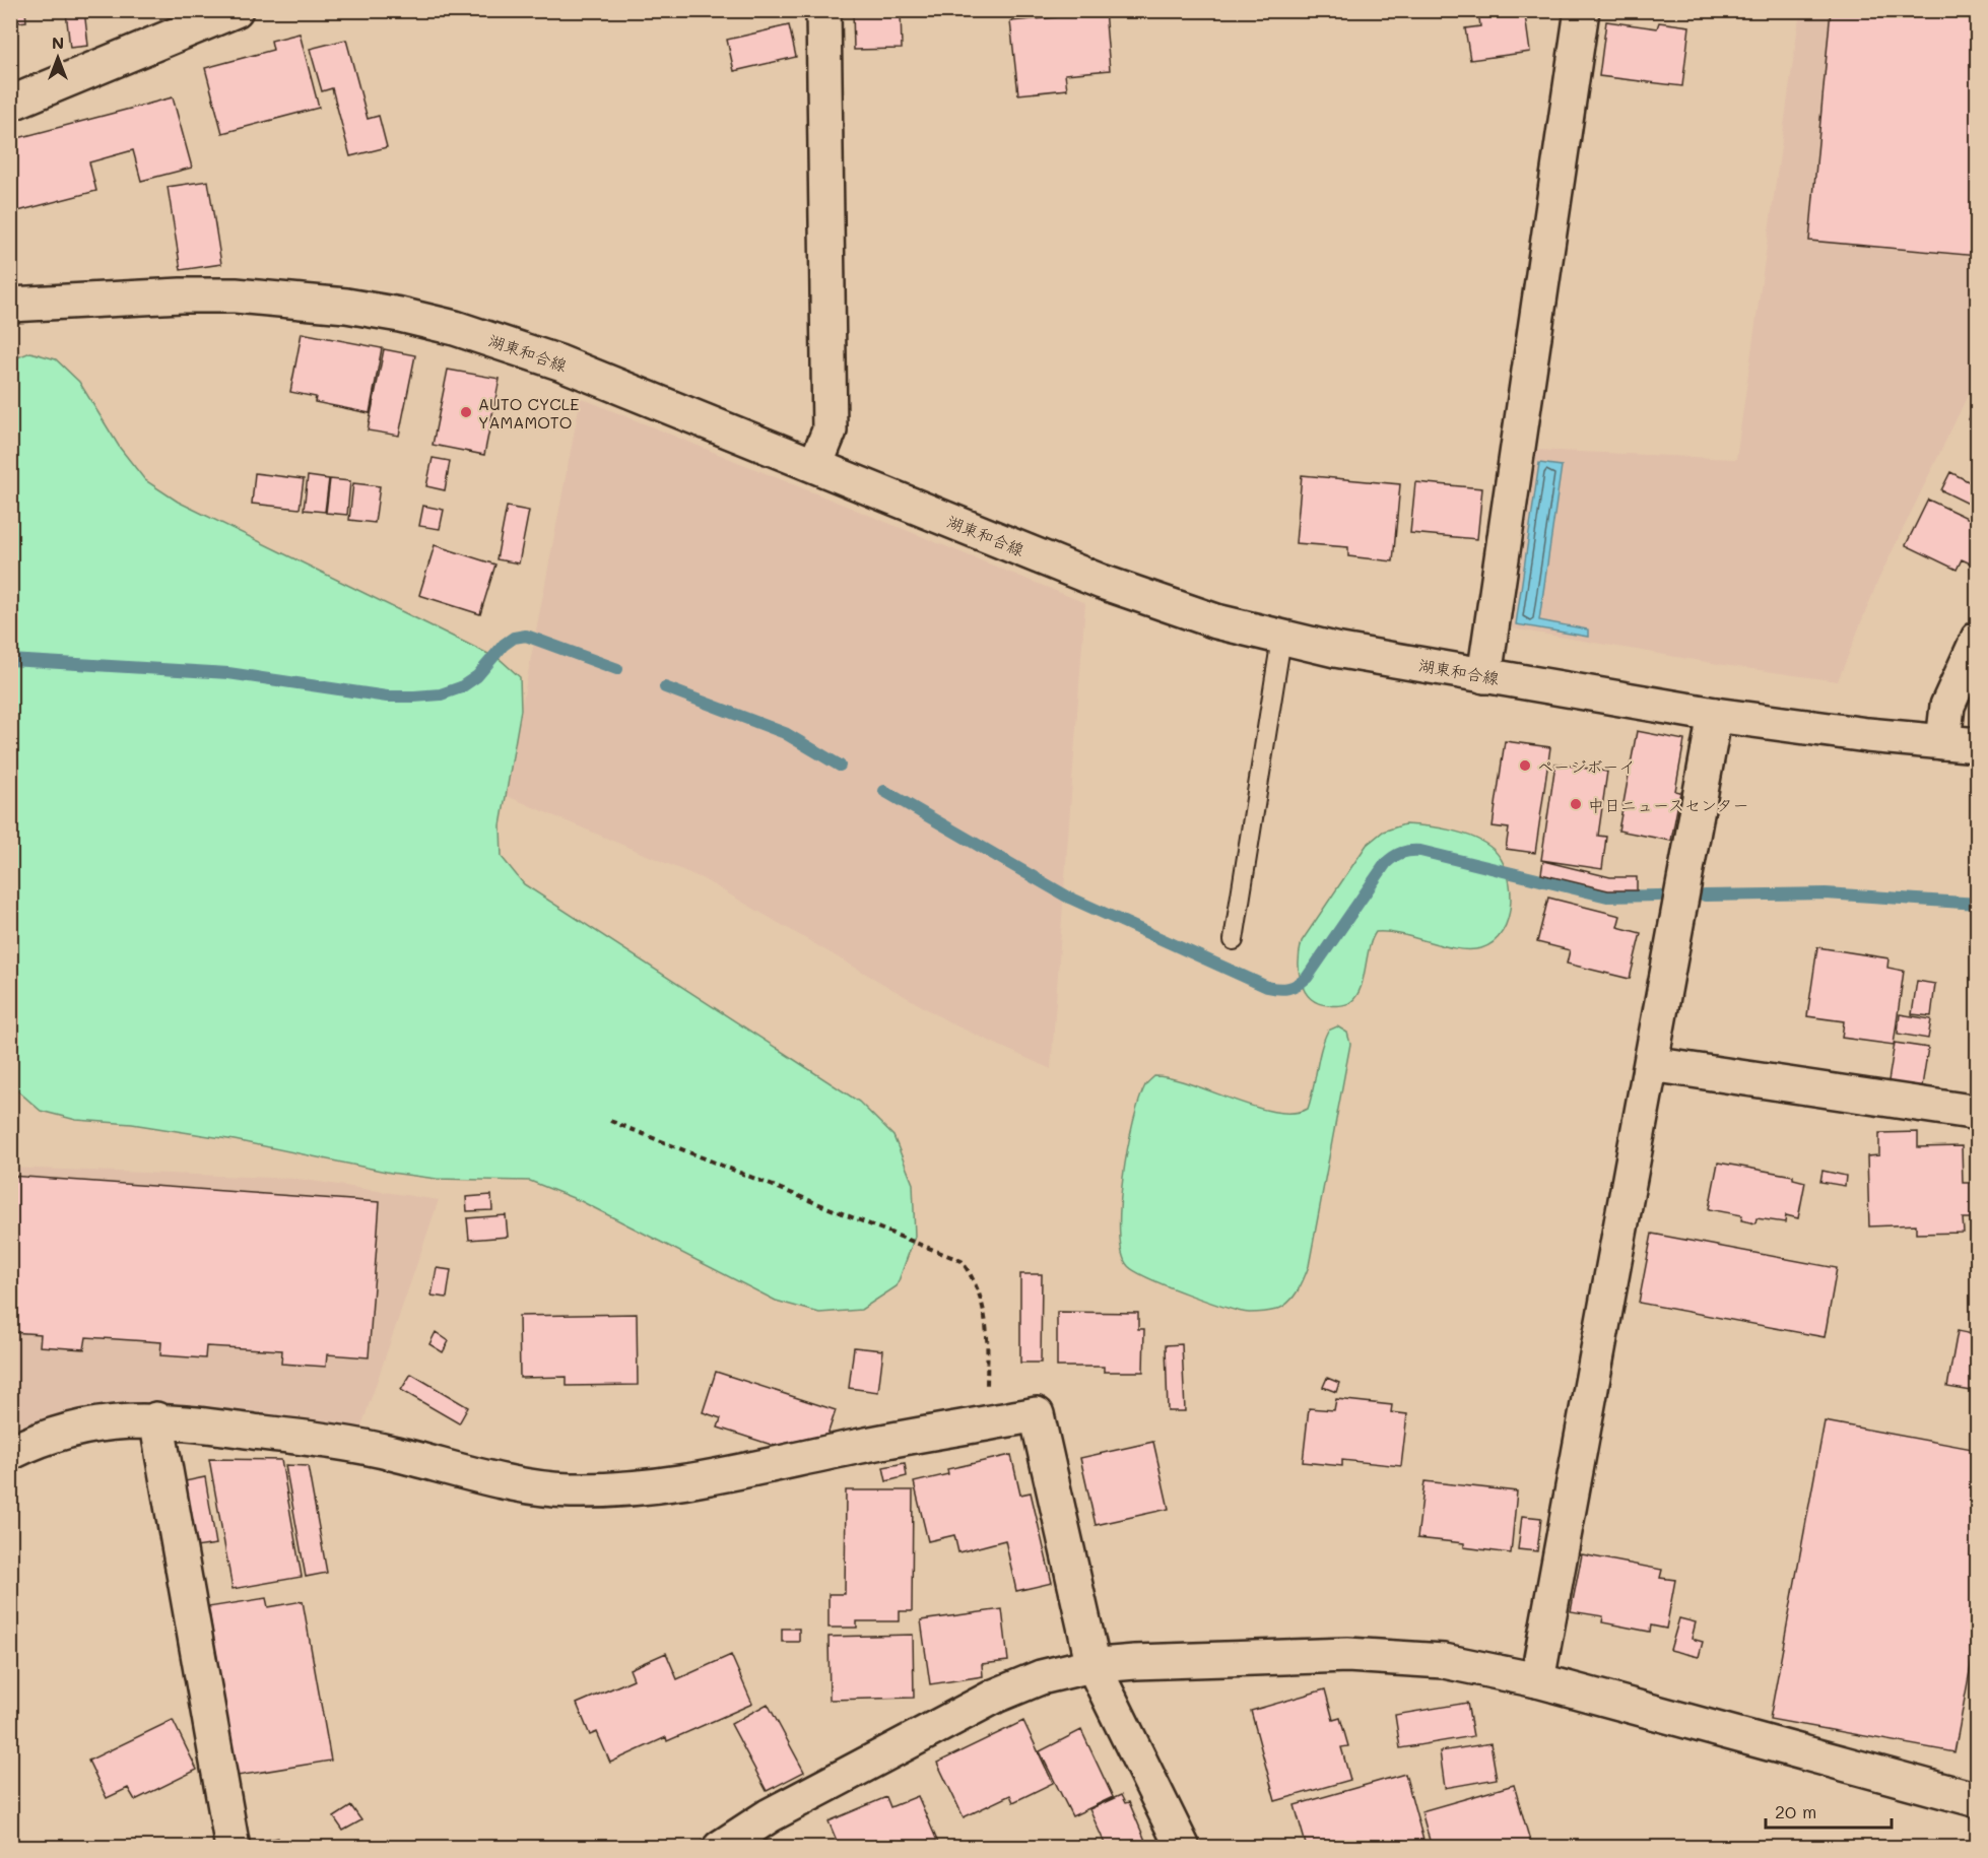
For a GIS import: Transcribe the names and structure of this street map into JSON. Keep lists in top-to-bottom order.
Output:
{
  "streets": {
    "street": ["湖東和合線"]
  },
  "places": ["AUTO CYCLE YAMAMOTO", "ページボーイ", "中日ニュースセンター"],
  "scale_bar": "20 m",
  "north": "top"
}
